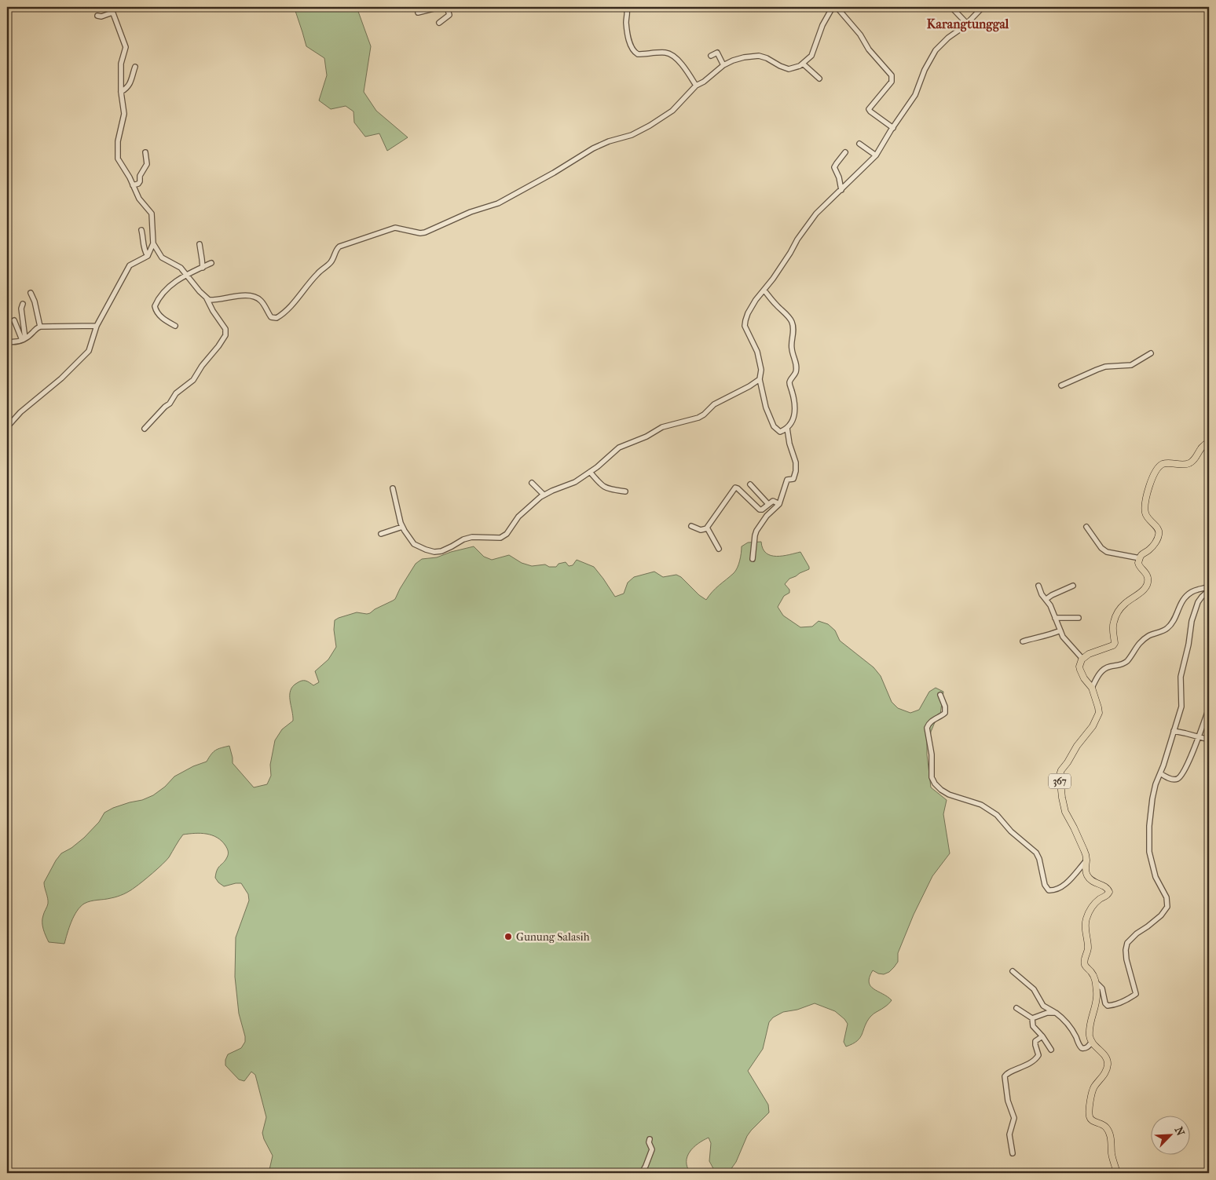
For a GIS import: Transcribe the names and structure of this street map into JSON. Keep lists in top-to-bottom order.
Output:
{
  "streets": {
    "main road": ["367"]
  },
  "districts": ["Karangtunggal"],
  "places": ["Gunung Salasih"],
  "north": "top right"
}
